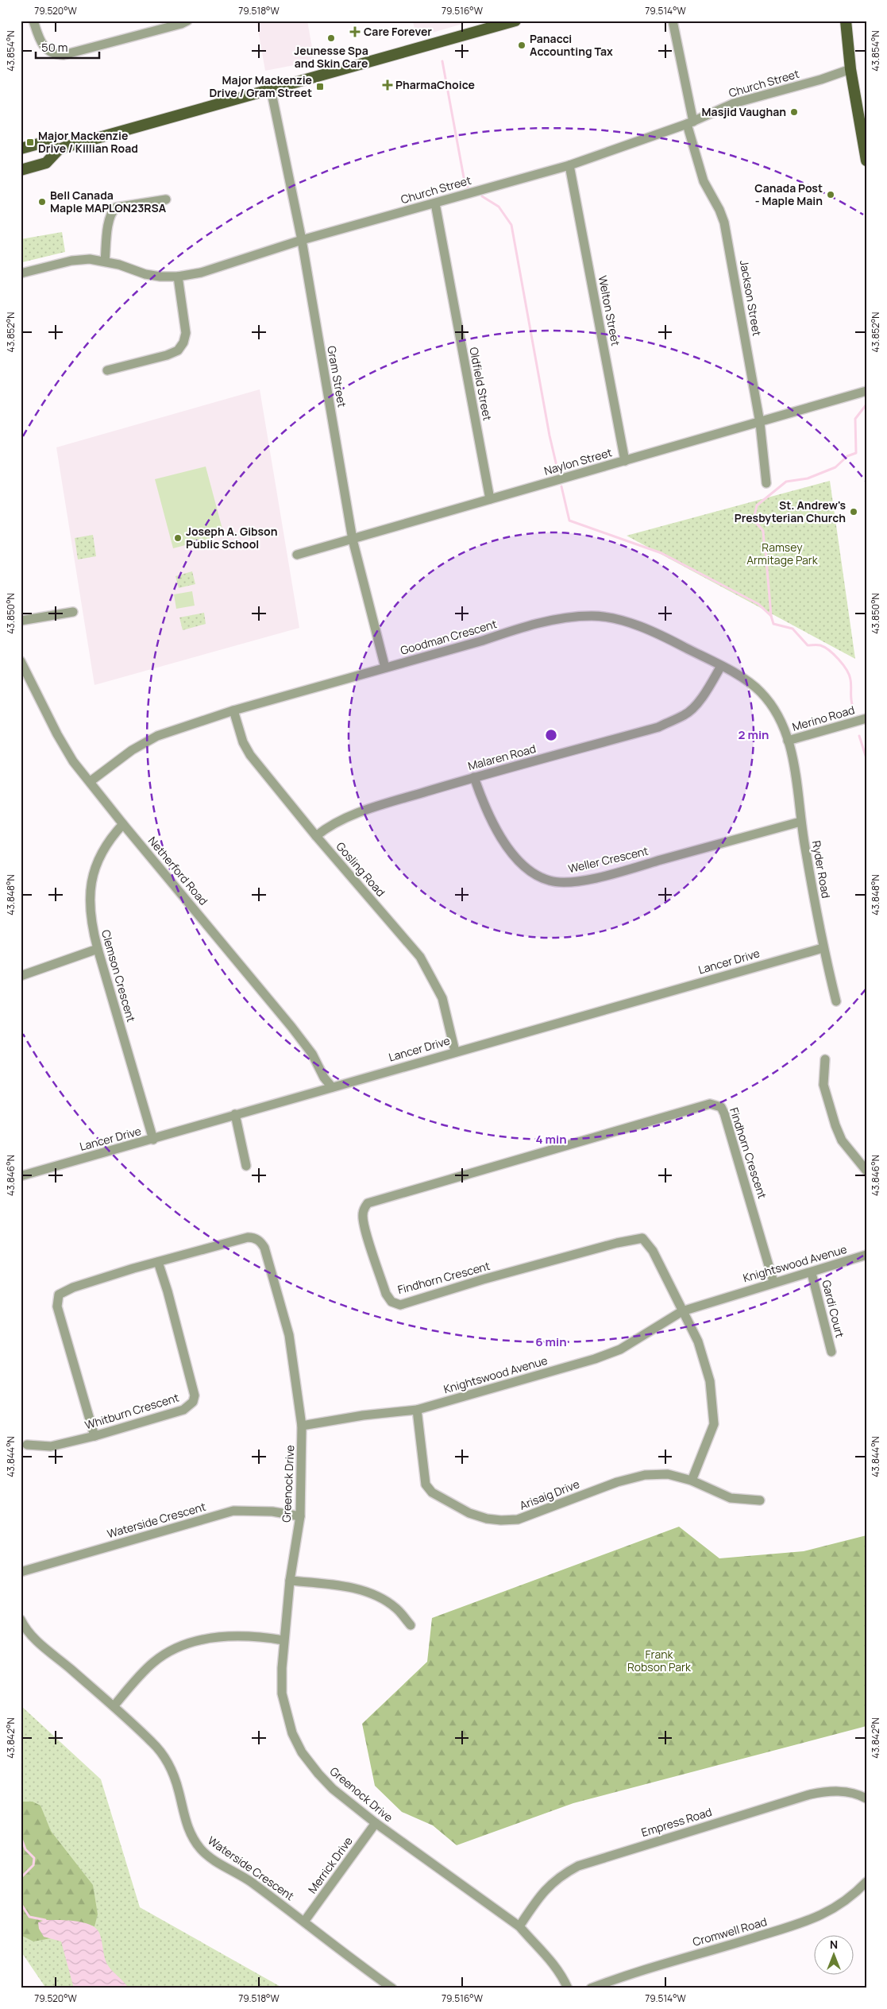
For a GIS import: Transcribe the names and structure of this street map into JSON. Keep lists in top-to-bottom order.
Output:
{
  "streets": {
    "street": [
      "Church Street",
      "Jackson Street",
      "Welton Street",
      "Gram Street",
      "Oldfield Street",
      "Naylon Street",
      "Goodman Crescent",
      "Merino Road",
      "Malaren Road",
      "Weller Crescent",
      "Gosling Road",
      "Ryder Road",
      "Netherford Road",
      "Lancer Drive",
      "Clemson Crescent",
      "Findhorn Crescent",
      "Knightswood Avenue",
      "Gardi Court",
      "Whitburn Crescent",
      "Greenock Drive",
      "Arisaig Drive",
      "Waterside Crescent",
      "Empress Road",
      "Merrick Drive",
      "Cromwell Road"
    ]
  },
  "crossings": [
    ["Church Street", "Jackson Street"],
    ["Church Street", "Welton Street"],
    ["Church Street", "Gram Street"],
    ["Church Street", "Oldfield Street"],
    ["Jackson Street", "Naylon Street"],
    ["Welton Street", "Naylon Street"],
    ["Gram Street", "Naylon Street"],
    ["Gram Street", "Goodman Crescent"],
    ["Oldfield Street", "Naylon Street"],
    ["Goodman Crescent", "Merino Road"],
    ["Goodman Crescent", "Malaren Road"],
    ["Goodman Crescent", "Gosling Road"],
    ["Goodman Crescent", "Ryder Road"],
    ["Goodman Crescent", "Netherford Road"],
    ["Merino Road", "Ryder Road"],
    ["Malaren Road", "Weller Crescent"],
    ["Malaren Road", "Gosling Road"],
    ["Weller Crescent", "Ryder Road"],
    ["Gosling Road", "Lancer Drive"],
    ["Ryder Road", "Lancer Drive"],
    ["Netherford Road", "Lancer Drive"],
    ["Netherford Road", "Clemson Crescent"],
    ["Lancer Drive", "Clemson Crescent"],
    ["Findhorn Crescent", "Knightswood Avenue"],
    ["Knightswood Avenue", "Gardi Court"],
    ["Knightswood Avenue", "Greenock Drive"],
    ["Knightswood Avenue", "Arisaig Drive"],
    ["Whitburn Crescent", "Greenock Drive"],
    ["Greenock Drive", "Waterside Crescent"],
    ["Greenock Drive", "Empress Road"],
    ["Greenock Drive", "Merrick Drive"],
    ["Waterside Crescent", "Merrick Drive"]
  ],
  "parks": ["Ramsey Armitage Park", "Frank Robson Park"],
  "places": {
    "health": ["Care Forever", "PharmaChoice"],
    "other": [
      "Jeunesse Spa and Skin Care",
      "Panacci Accounting Tax",
      "Masjid Vaughan",
      "Canada Post - Maple Main",
      "Bell Canada Maple MAPLON23RSA",
      "St. Andrew's Presbyterian Church",
      "Joseph A. Gibson Public School"
    ],
    "transit": ["Major Mackenzie Drive / Gram Street", "Major Mackenzie Drive / Killian Road"]
  },
  "scale_bar": "50 m",
  "north": "top",
  "coordinates": [
    "79.520°W",
    "79.518°W",
    "79.516°W",
    "79.514°W",
    "43.854°N",
    "43.852°N",
    "43.850°N",
    "43.848°N",
    "43.846°N",
    "43.844°N",
    "43.842°N"
  ],
  "rings": ["2 min", "4 min", "6 min"]
}
